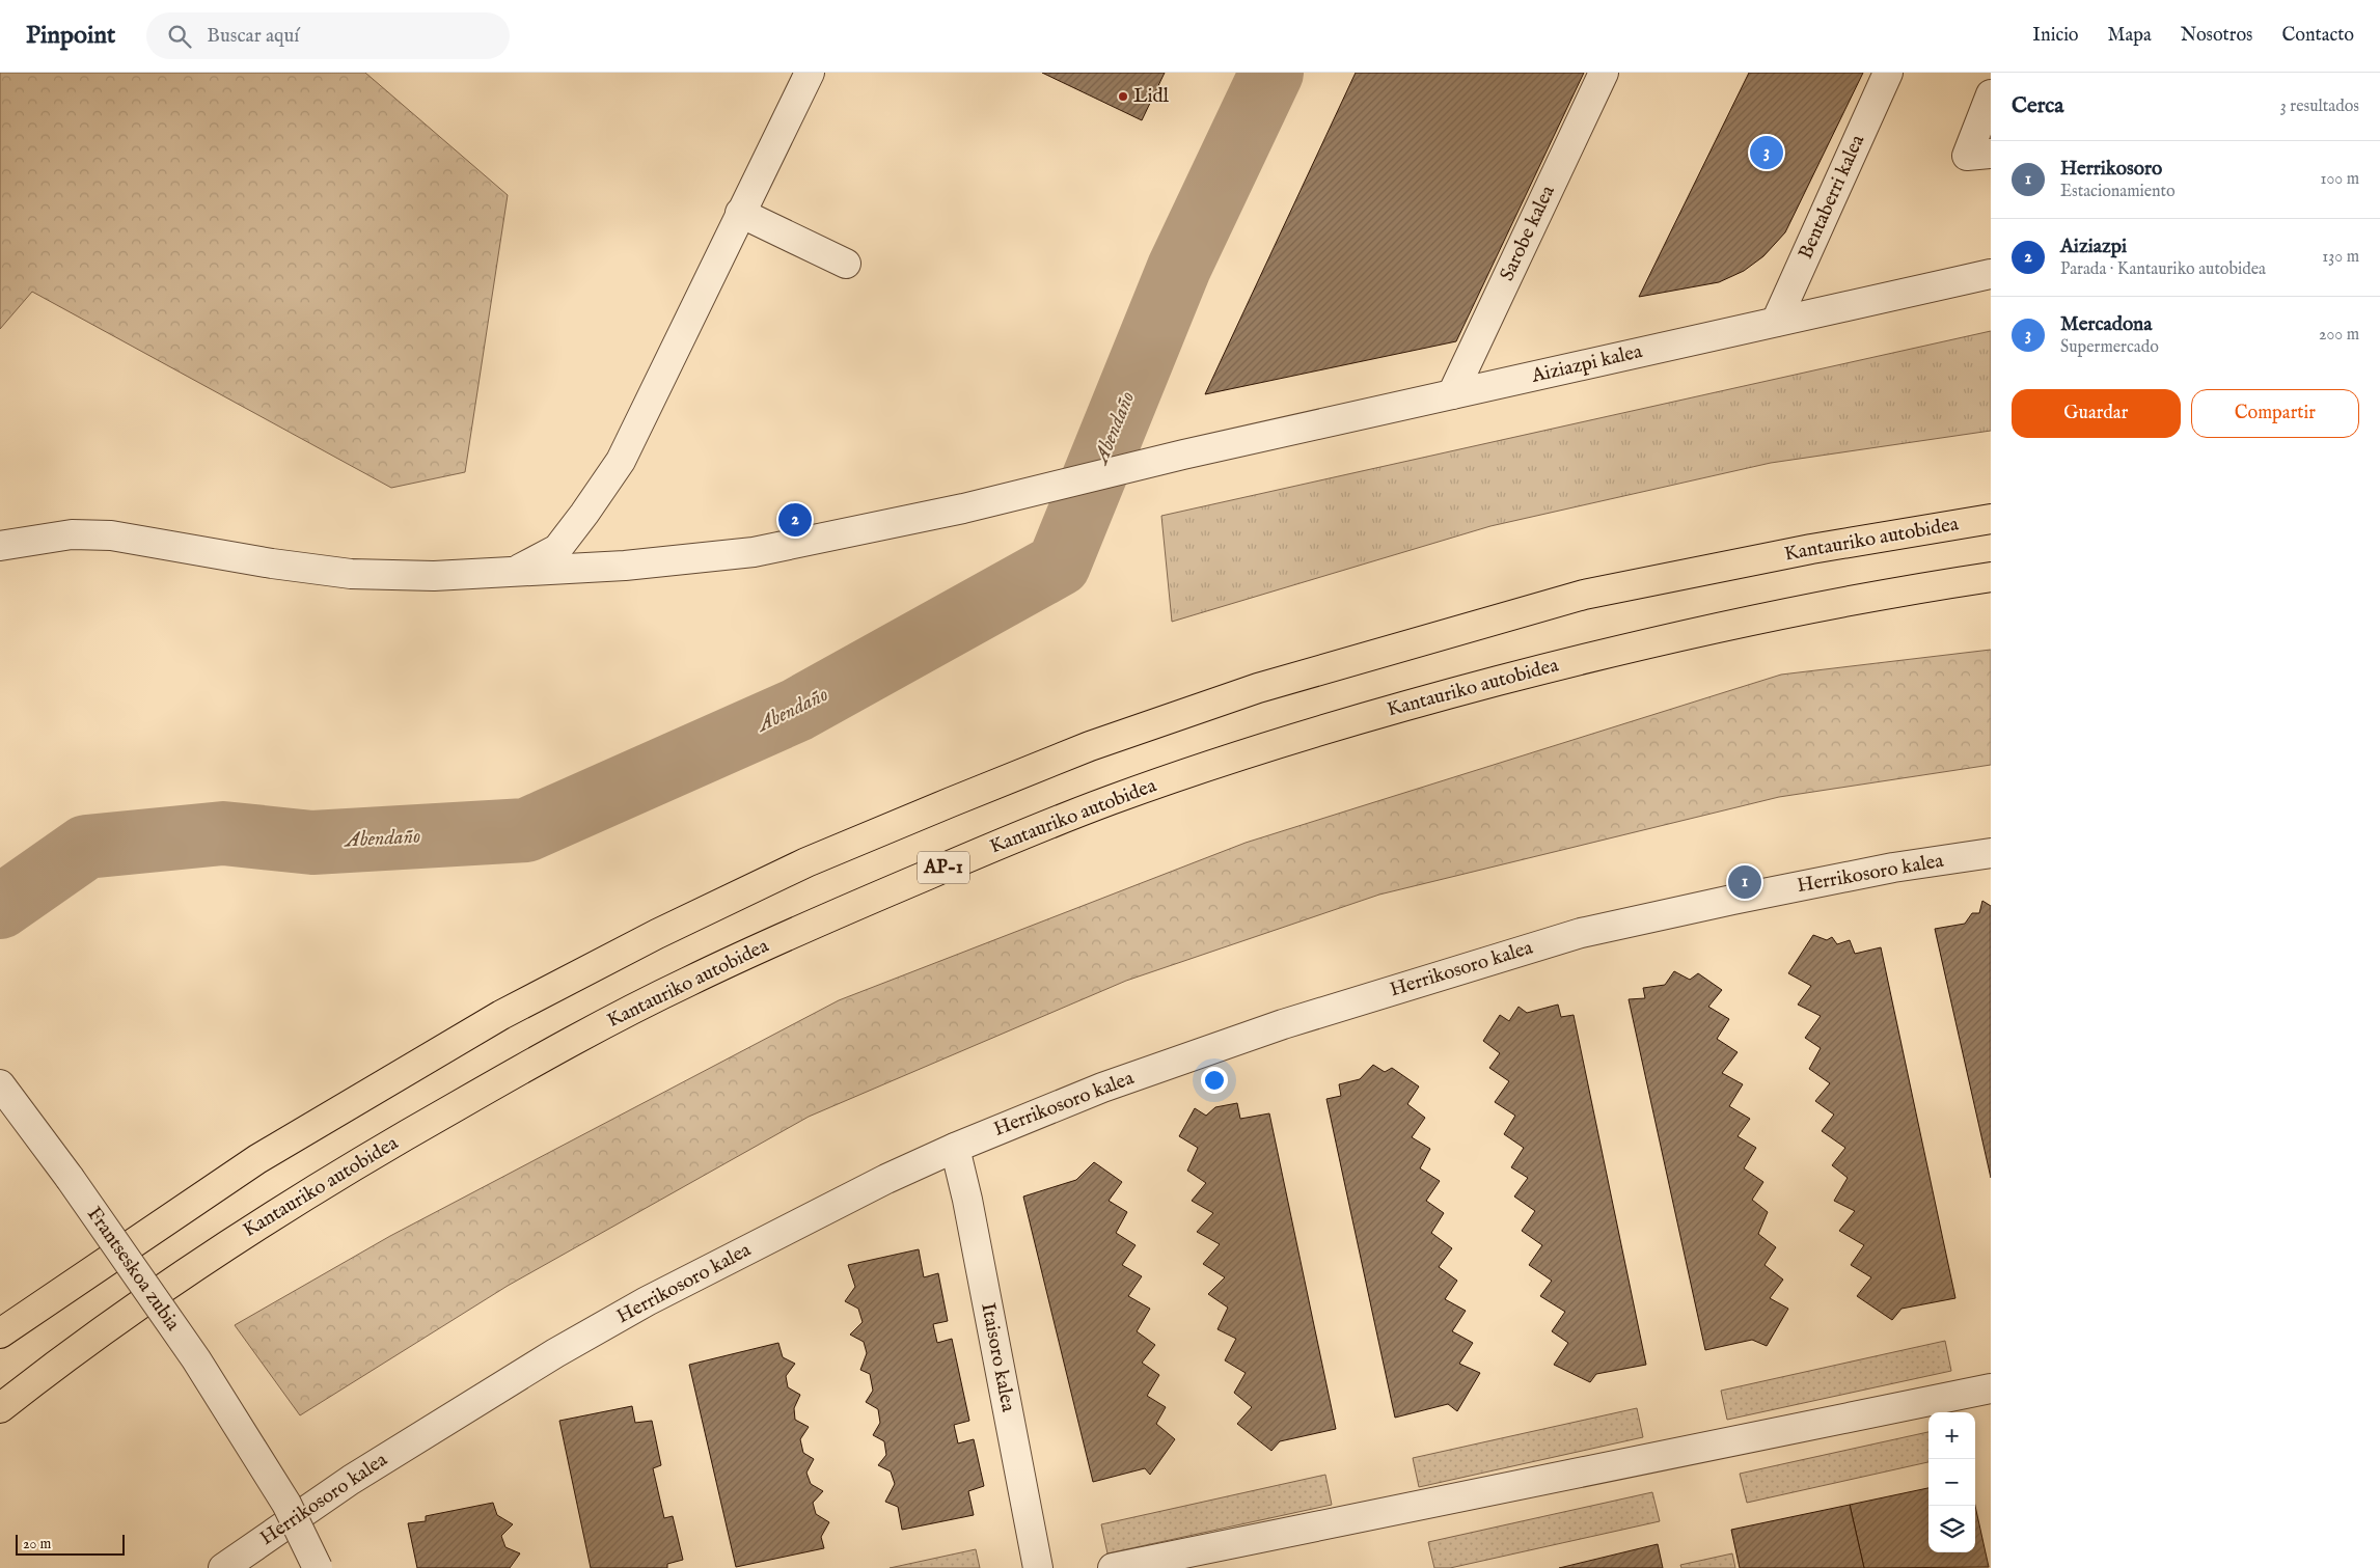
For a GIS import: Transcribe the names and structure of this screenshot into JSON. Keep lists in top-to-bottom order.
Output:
{
  "streets": {
    "highway": ["Kantauriko autobidea", "AP-1"],
    "street": [
      "Bentaberri kalea",
      "Sarobe kalea",
      "Aiziazpi kalea",
      "Herrikosoro kalea",
      "Frantseskoa zubia",
      "Itaisoro kalea"
    ]
  },
  "crossings": [
    ["Bentaberri kalea", "Aiziazpi kalea"],
    ["Sarobe kalea", "Aiziazpi kalea"],
    ["Herrikosoro kalea", "Itaisoro kalea"]
  ],
  "water": ["Abendaño"],
  "places": ["Lidl"],
  "scale_bar": "20 m",
  "page": {
    "header": "Pinpoint",
    "search": "Buscar aquí",
    "nav": [
      "Inicio",
      "Mapa",
      "Nosotros",
      "Contacto"
    ],
    "heading": ["Cerca", "3 resultados"],
    "pins": ["3", "2", "1"],
    "list": [
      {
        "mark": "1",
        "name": "Herrikosoro",
        "note": "Estacionamiento",
        "value": "100 m"
      },
      {
        "mark": "2",
        "name": "Aiziazpi",
        "note": "Parada · Kantauriko autobidea",
        "value": "130 m"
      },
      {
        "mark": "3",
        "name": "Mercadona",
        "note": "Supermercado",
        "value": "200 m"
      }
    ],
    "buttons": ["Guardar", "Compartir"],
    "map_buttons": ["+", "−"],
    "scale": "20 m"
  }
}
